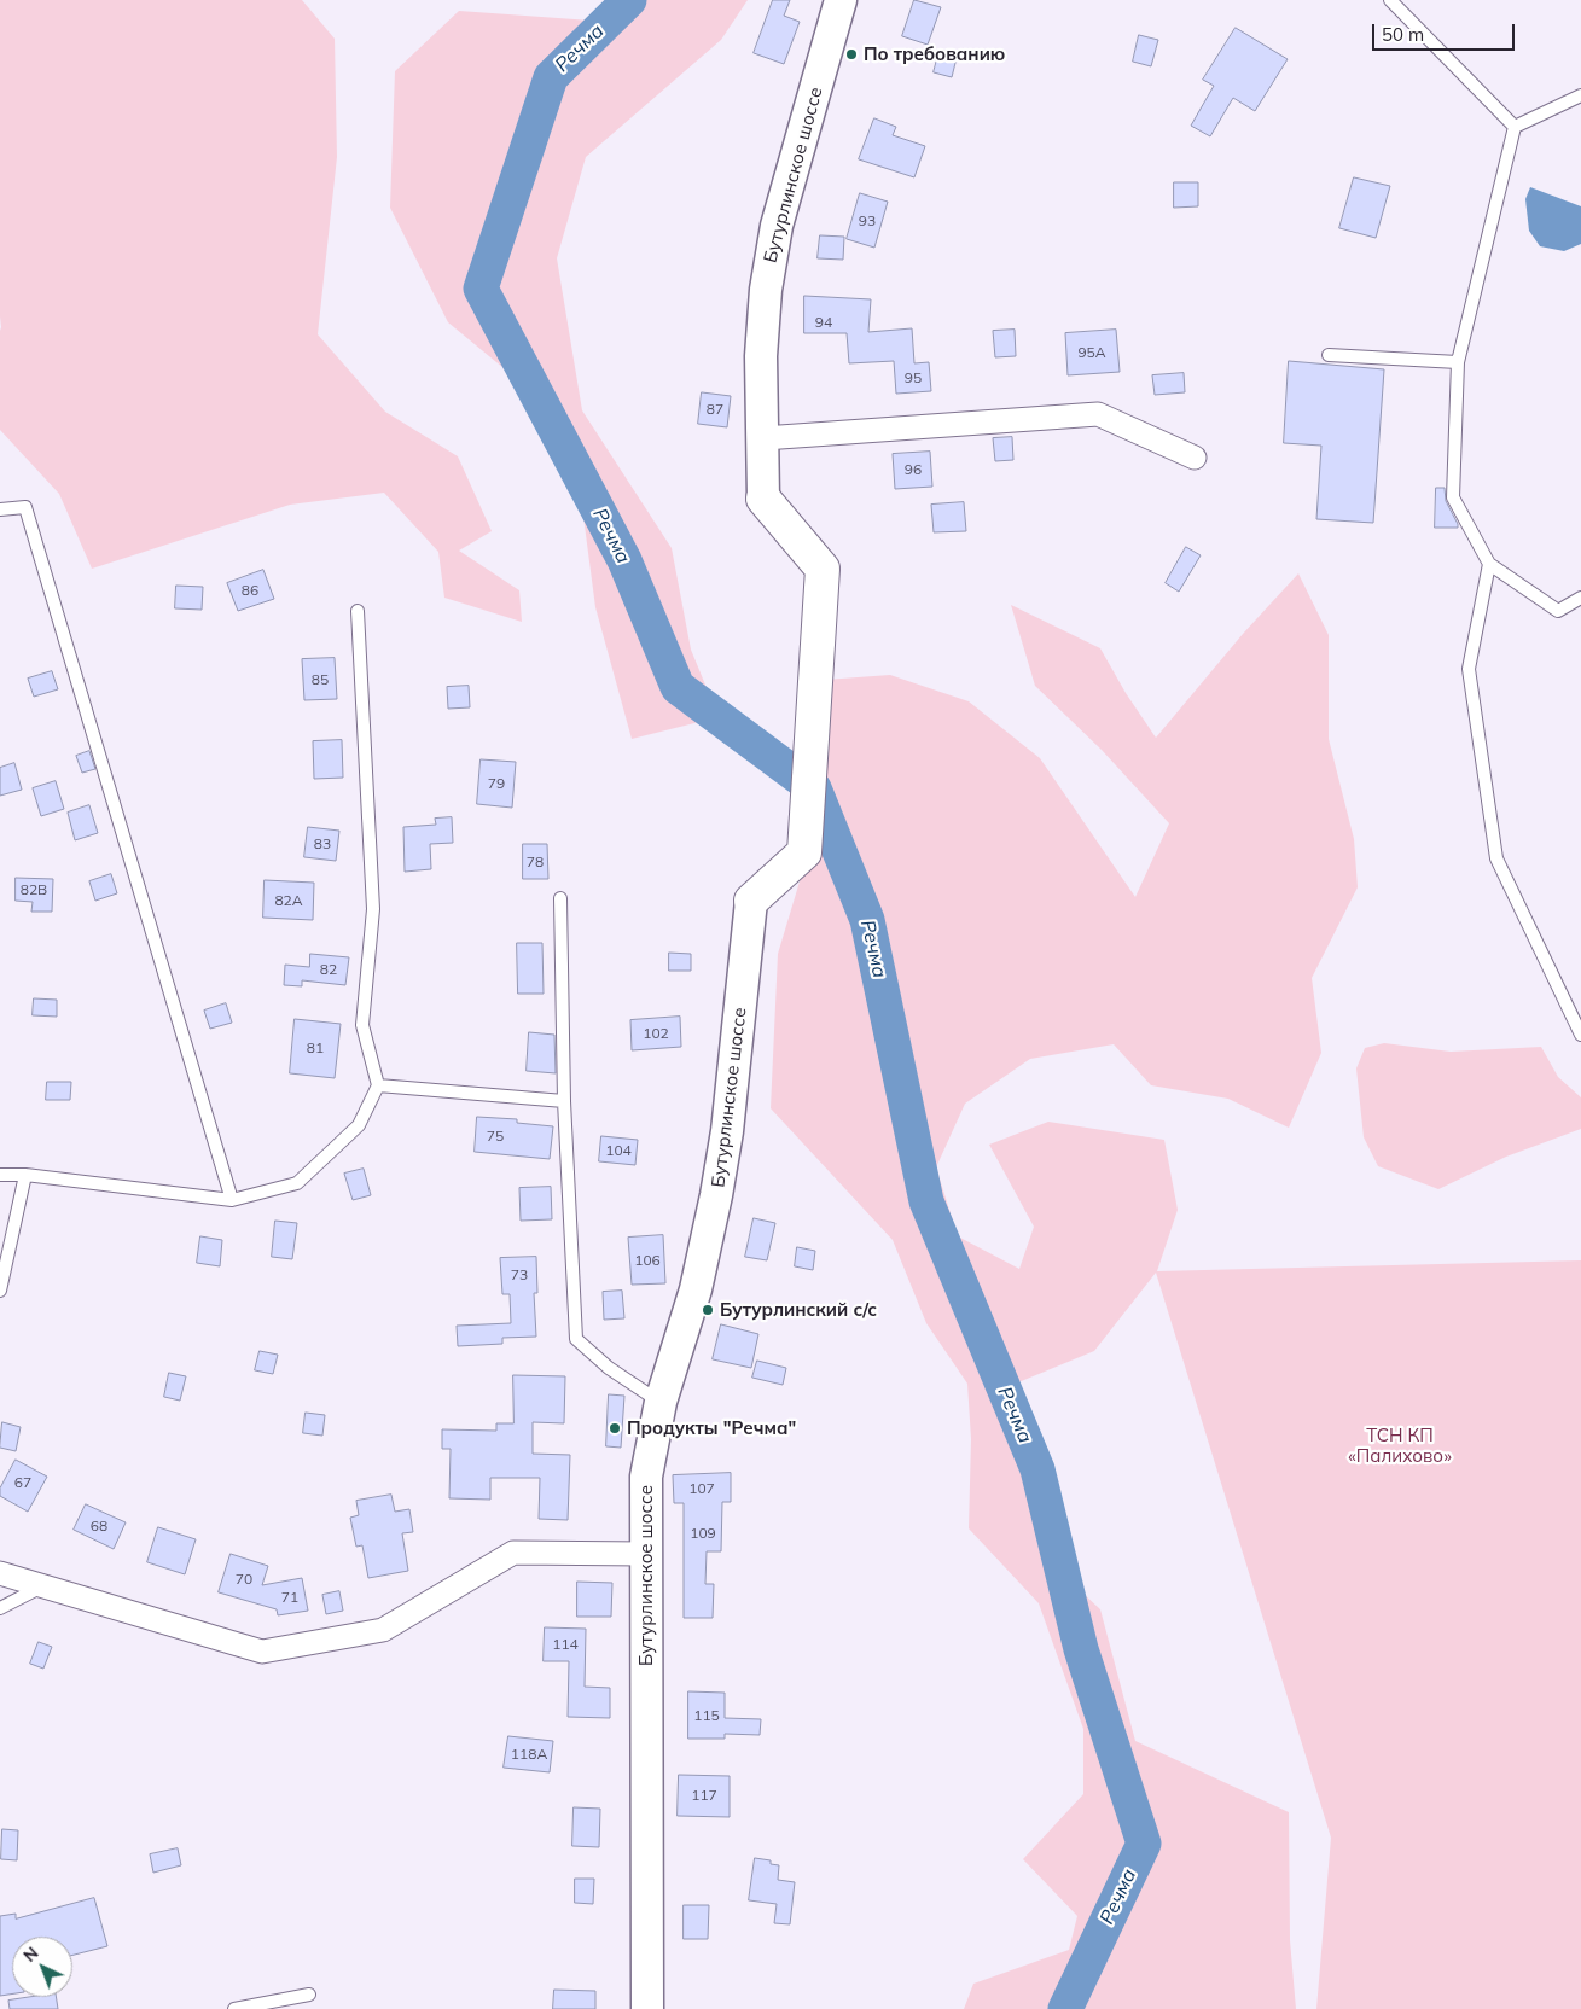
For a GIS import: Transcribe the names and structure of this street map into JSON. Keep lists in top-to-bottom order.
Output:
{
  "streets": {
    "main road": ["Бутурлинское шоссе"]
  },
  "water": ["Речма"],
  "parks": ["ТСН КП «Палихово»"],
  "places": ["По требованию", "Бутурлинский с/с", "Продукты \"Речма\""],
  "house_numbers": [
    "93",
    "94",
    "95А",
    "95",
    "87",
    "96",
    "86",
    "85",
    "79",
    "83",
    "78",
    "82В",
    "82А",
    "82",
    "102",
    "81",
    "75",
    "104",
    "106",
    "73",
    "67",
    "107",
    "68",
    "109",
    "70",
    "71",
    "114",
    "115",
    "118А",
    "117"
  ],
  "scale_bar": "50 m",
  "north": "top left"
}
